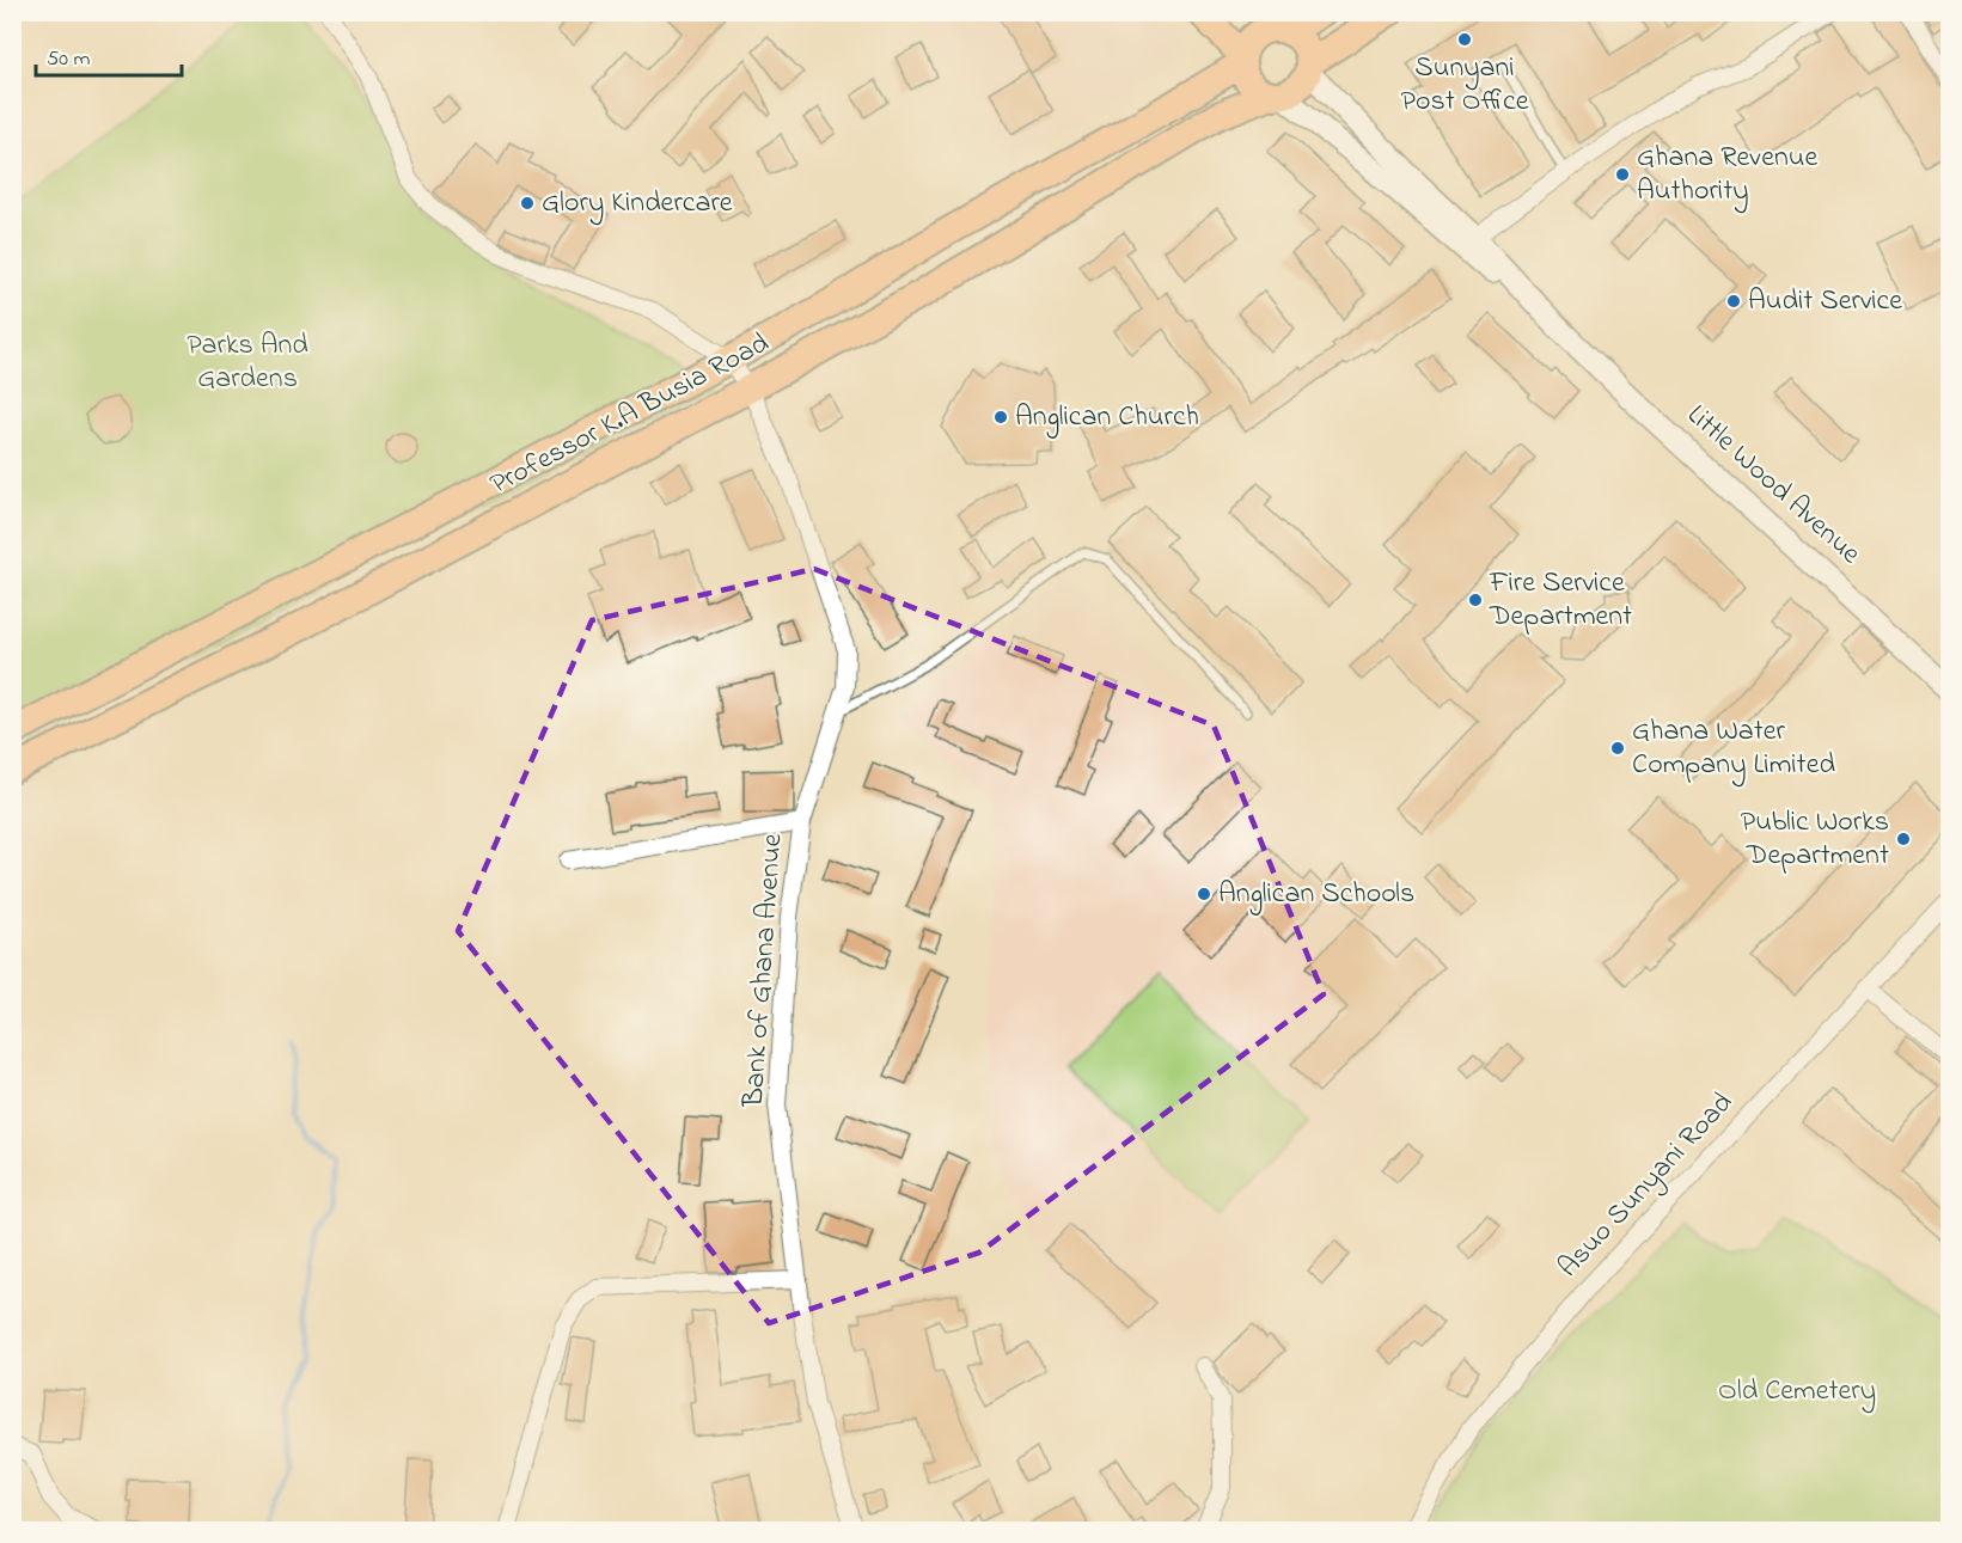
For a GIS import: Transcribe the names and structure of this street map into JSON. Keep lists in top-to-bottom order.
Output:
{
  "streets": {
    "main road": ["Professor K.A Busia Road"],
    "street": ["Little Wood Avenue", "Bank of Ghana Avenue", "Asuo Sunyani Road"]
  },
  "crossings": [
    ["Professor K.A Busia Road", "Little Wood Avenue"],
    ["Professor K.A Busia Road", "Bank of Ghana Avenue"]
  ],
  "parks": ["Parks And Gardens", "Old Cemetery"],
  "places": [
    "Sunyani Post Office",
    "Ghana Revenue Authority",
    "Glory Kindercare",
    "Audit Service",
    "Anglican Church",
    "Fire Service Department",
    "Ghana Water Company Limited",
    "Public Works Department",
    "Anglican Schools"
  ],
  "scale_bar": "50 m"
}
